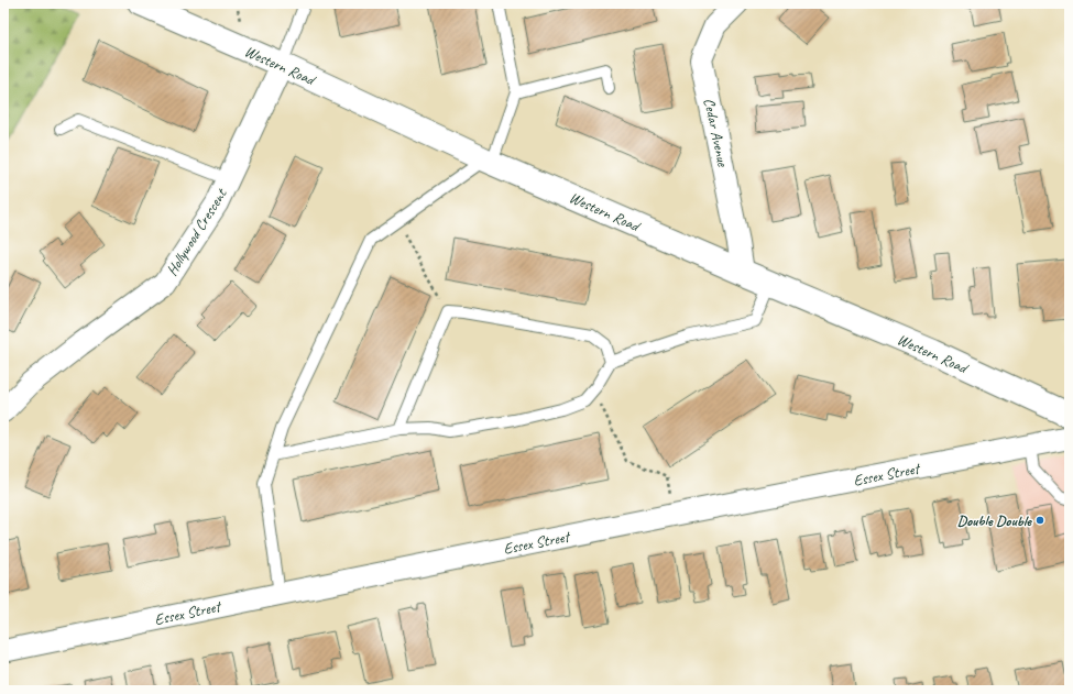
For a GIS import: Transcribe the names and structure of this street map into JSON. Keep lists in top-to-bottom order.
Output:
{
  "streets": {
    "main road": ["Western Road"],
    "street": ["Cedar Avenue", "Hollywood Crescent", "Essex Street"]
  },
  "crossings": [
    ["Western Road", "Cedar Avenue"],
    ["Western Road", "Hollywood Crescent"]
  ],
  "places": ["Double Double"]
}
